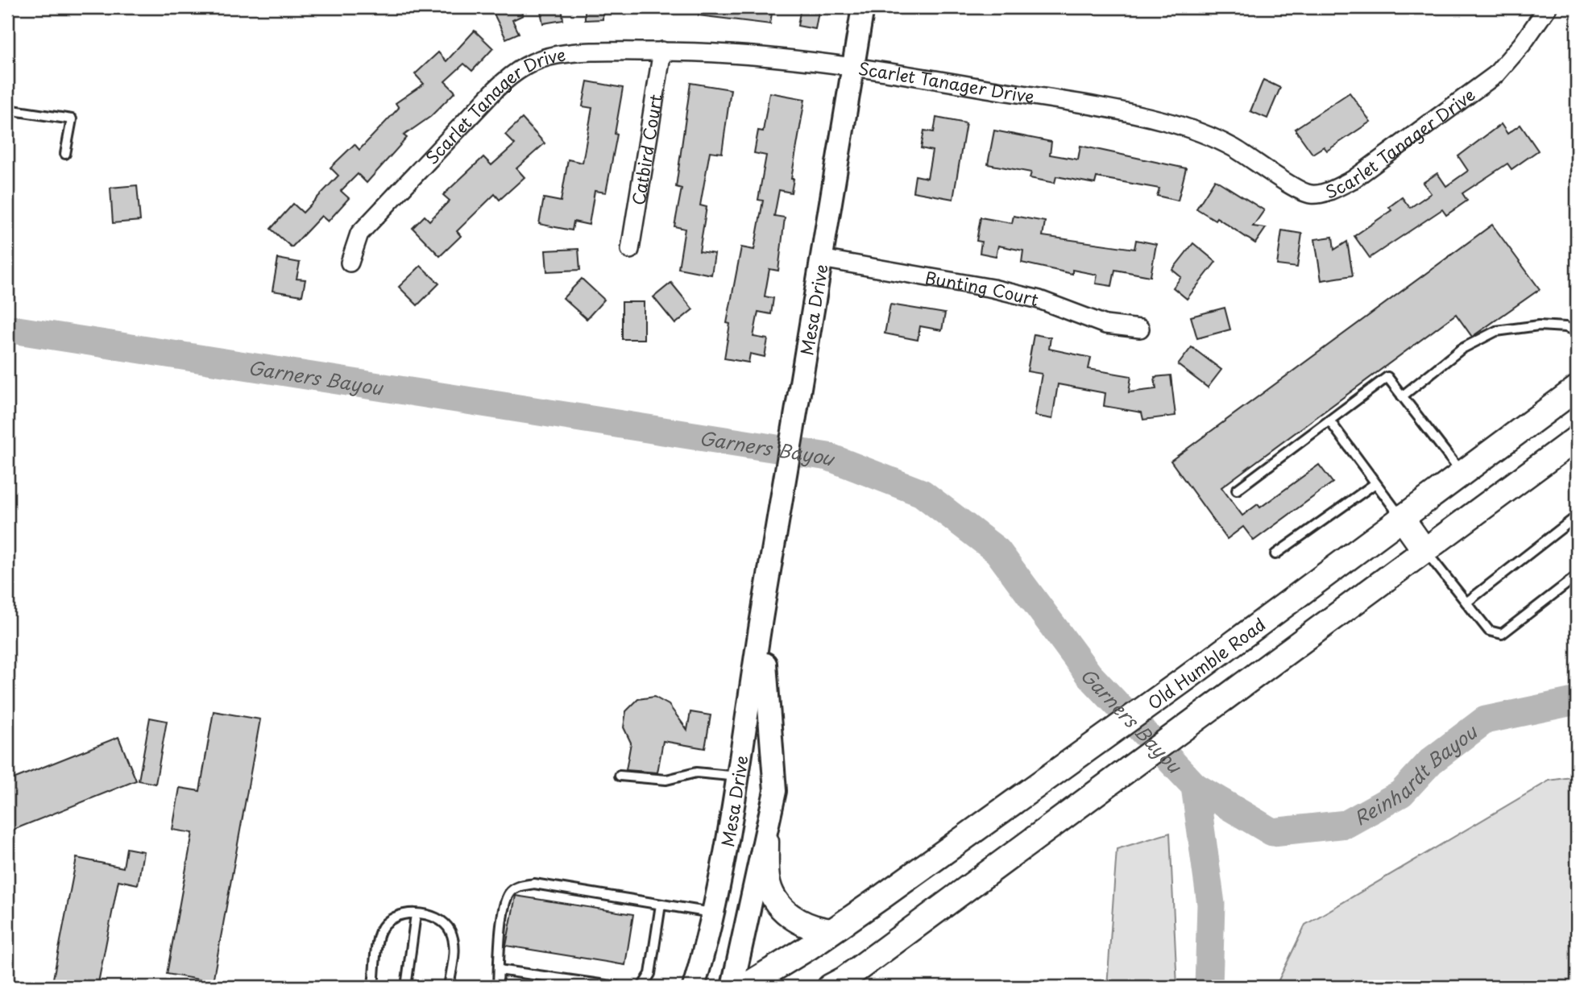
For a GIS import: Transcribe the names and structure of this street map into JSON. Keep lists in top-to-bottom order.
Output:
{
  "streets": {
    "main road": ["Old Humble Road"],
    "street": [
      "Scarlet Tanager Drive",
      "Catbird Court",
      "Bunting Court",
      "Mesa Drive"
    ]
  },
  "crossings": [
    ["Scarlet Tanager Drive", "Catbird Court"],
    ["Scarlet Tanager Drive", "Mesa Drive"],
    ["Bunting Court", "Mesa Drive"]
  ],
  "water": ["Garners Bayou", "Reinhardt Bayou"]
}
